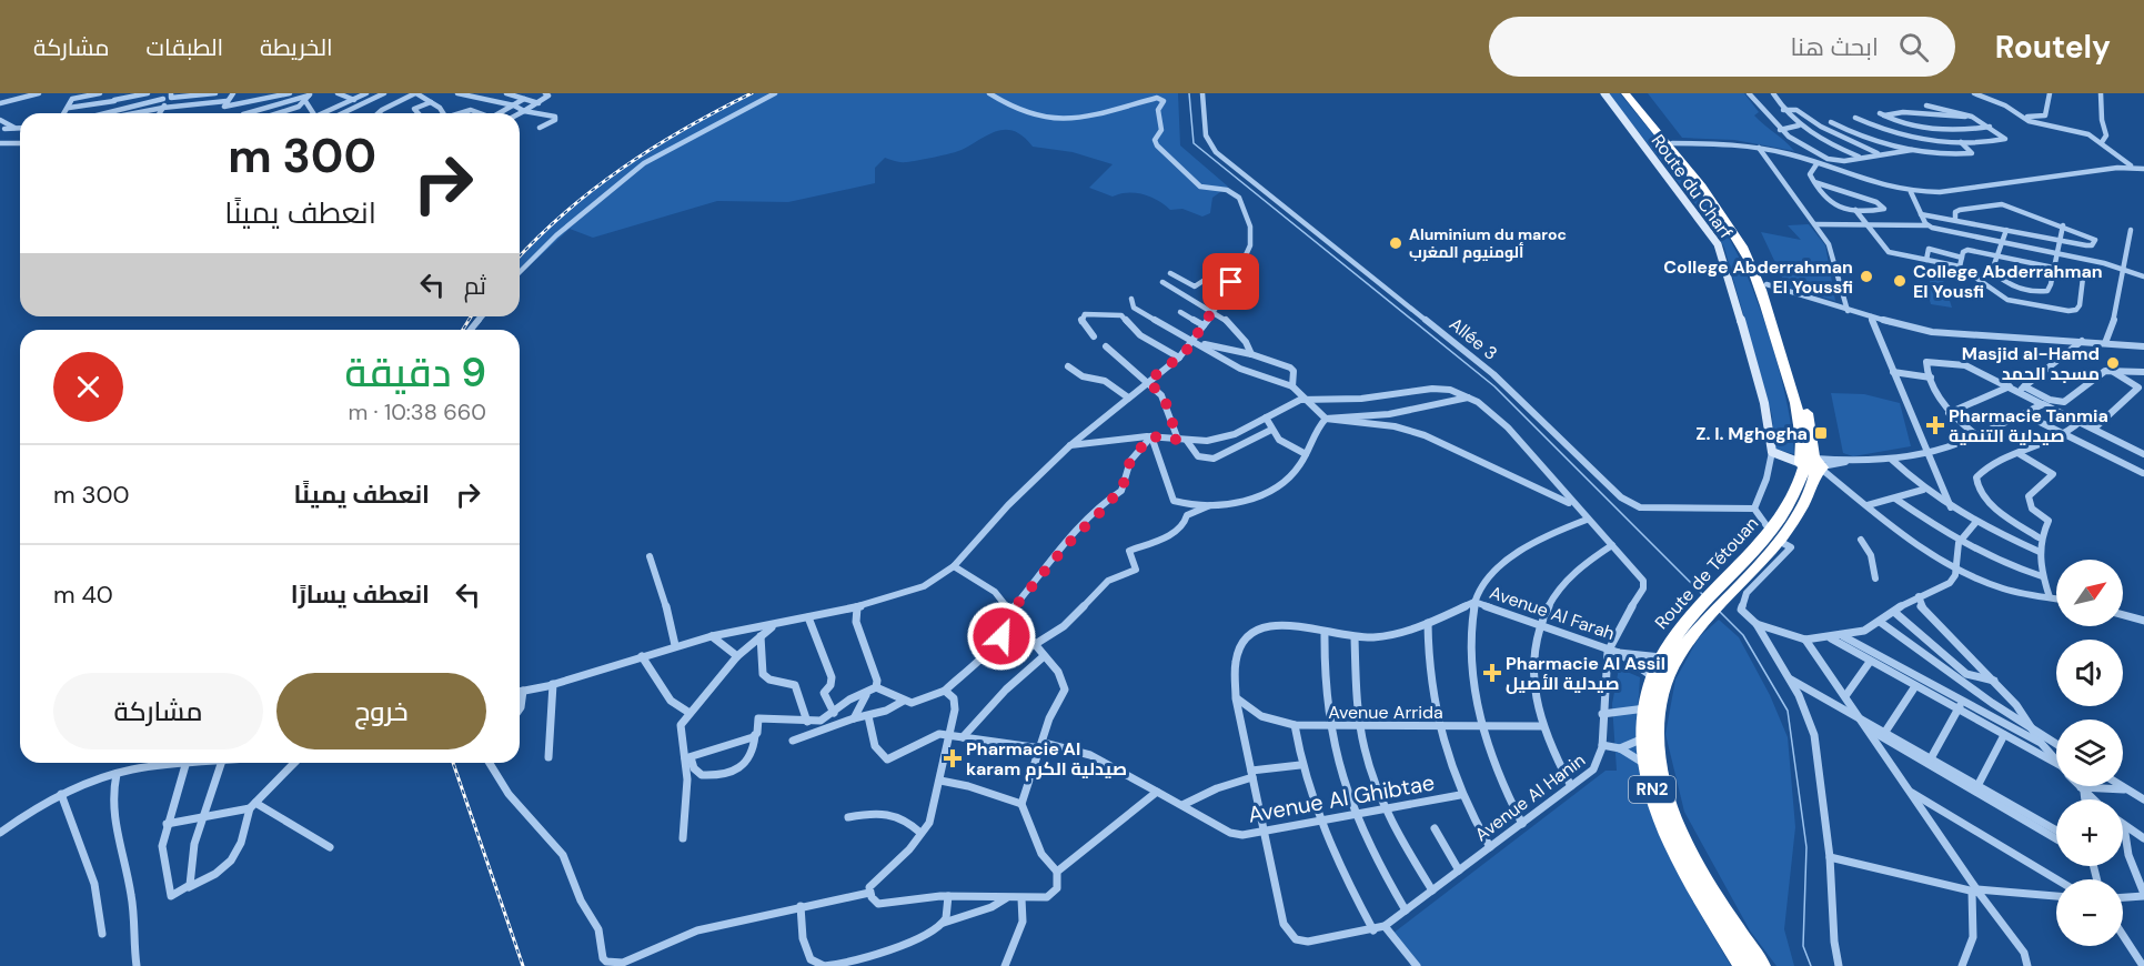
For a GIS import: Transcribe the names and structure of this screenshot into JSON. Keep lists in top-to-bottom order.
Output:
{
  "streets": {
    "highway": ["Route de Tétouan", "RN2"],
    "street": [
      "Route du Charf",
      "Allée 3",
      "Avenue Al Farah",
      "Avenue Arrida",
      "Avenue Al Hanin",
      "Avenue Al Ghibtae"
    ]
  },
  "crossings": [
    ["Route de Tétouan", "Avenue Al Farah"],
    ["Avenue Al Farah", "Avenue Al Hanin"],
    ["Avenue Al Hanin", "Avenue Al Ghibtae"]
  ],
  "places": {
    "other": [
      "Aluminium du maroc ألومنيوم المغرب",
      "College Abderrahman El Youssfi",
      "College Abderrahman El Yousfi",
      "Masjid al-Hamd مسجد الحمد"
    ],
    "health": ["Pharmacie Tanmia صيدلية التنمية", "Pharmacie Al Assil صيدلية الأصيل", "Pharmacie Al karam صيدلية الكرم"],
    "transit": ["Z. I. Mghogha"]
  },
  "north": "top right",
  "page": {
    "header": "Routely",
    "search": "ابحث هنا",
    "nav": ["الخريطة", "الطبقات", "مشاركة"],
    "turn": ["300 m", "انعطف يمينًا"],
    "then": "ثم",
    "heading": ["9 دقيقة", "660 m · 10:38"],
    "list": [
      {
        "name": "انعطف يمينًا",
        "value": "300 m"
      },
      {
        "name": "انعطف يسارًا",
        "value": "40 m"
      }
    ],
    "map_buttons": ["+", "−"],
    "buttons": ["خروج", "مشاركة"]
  }
}
